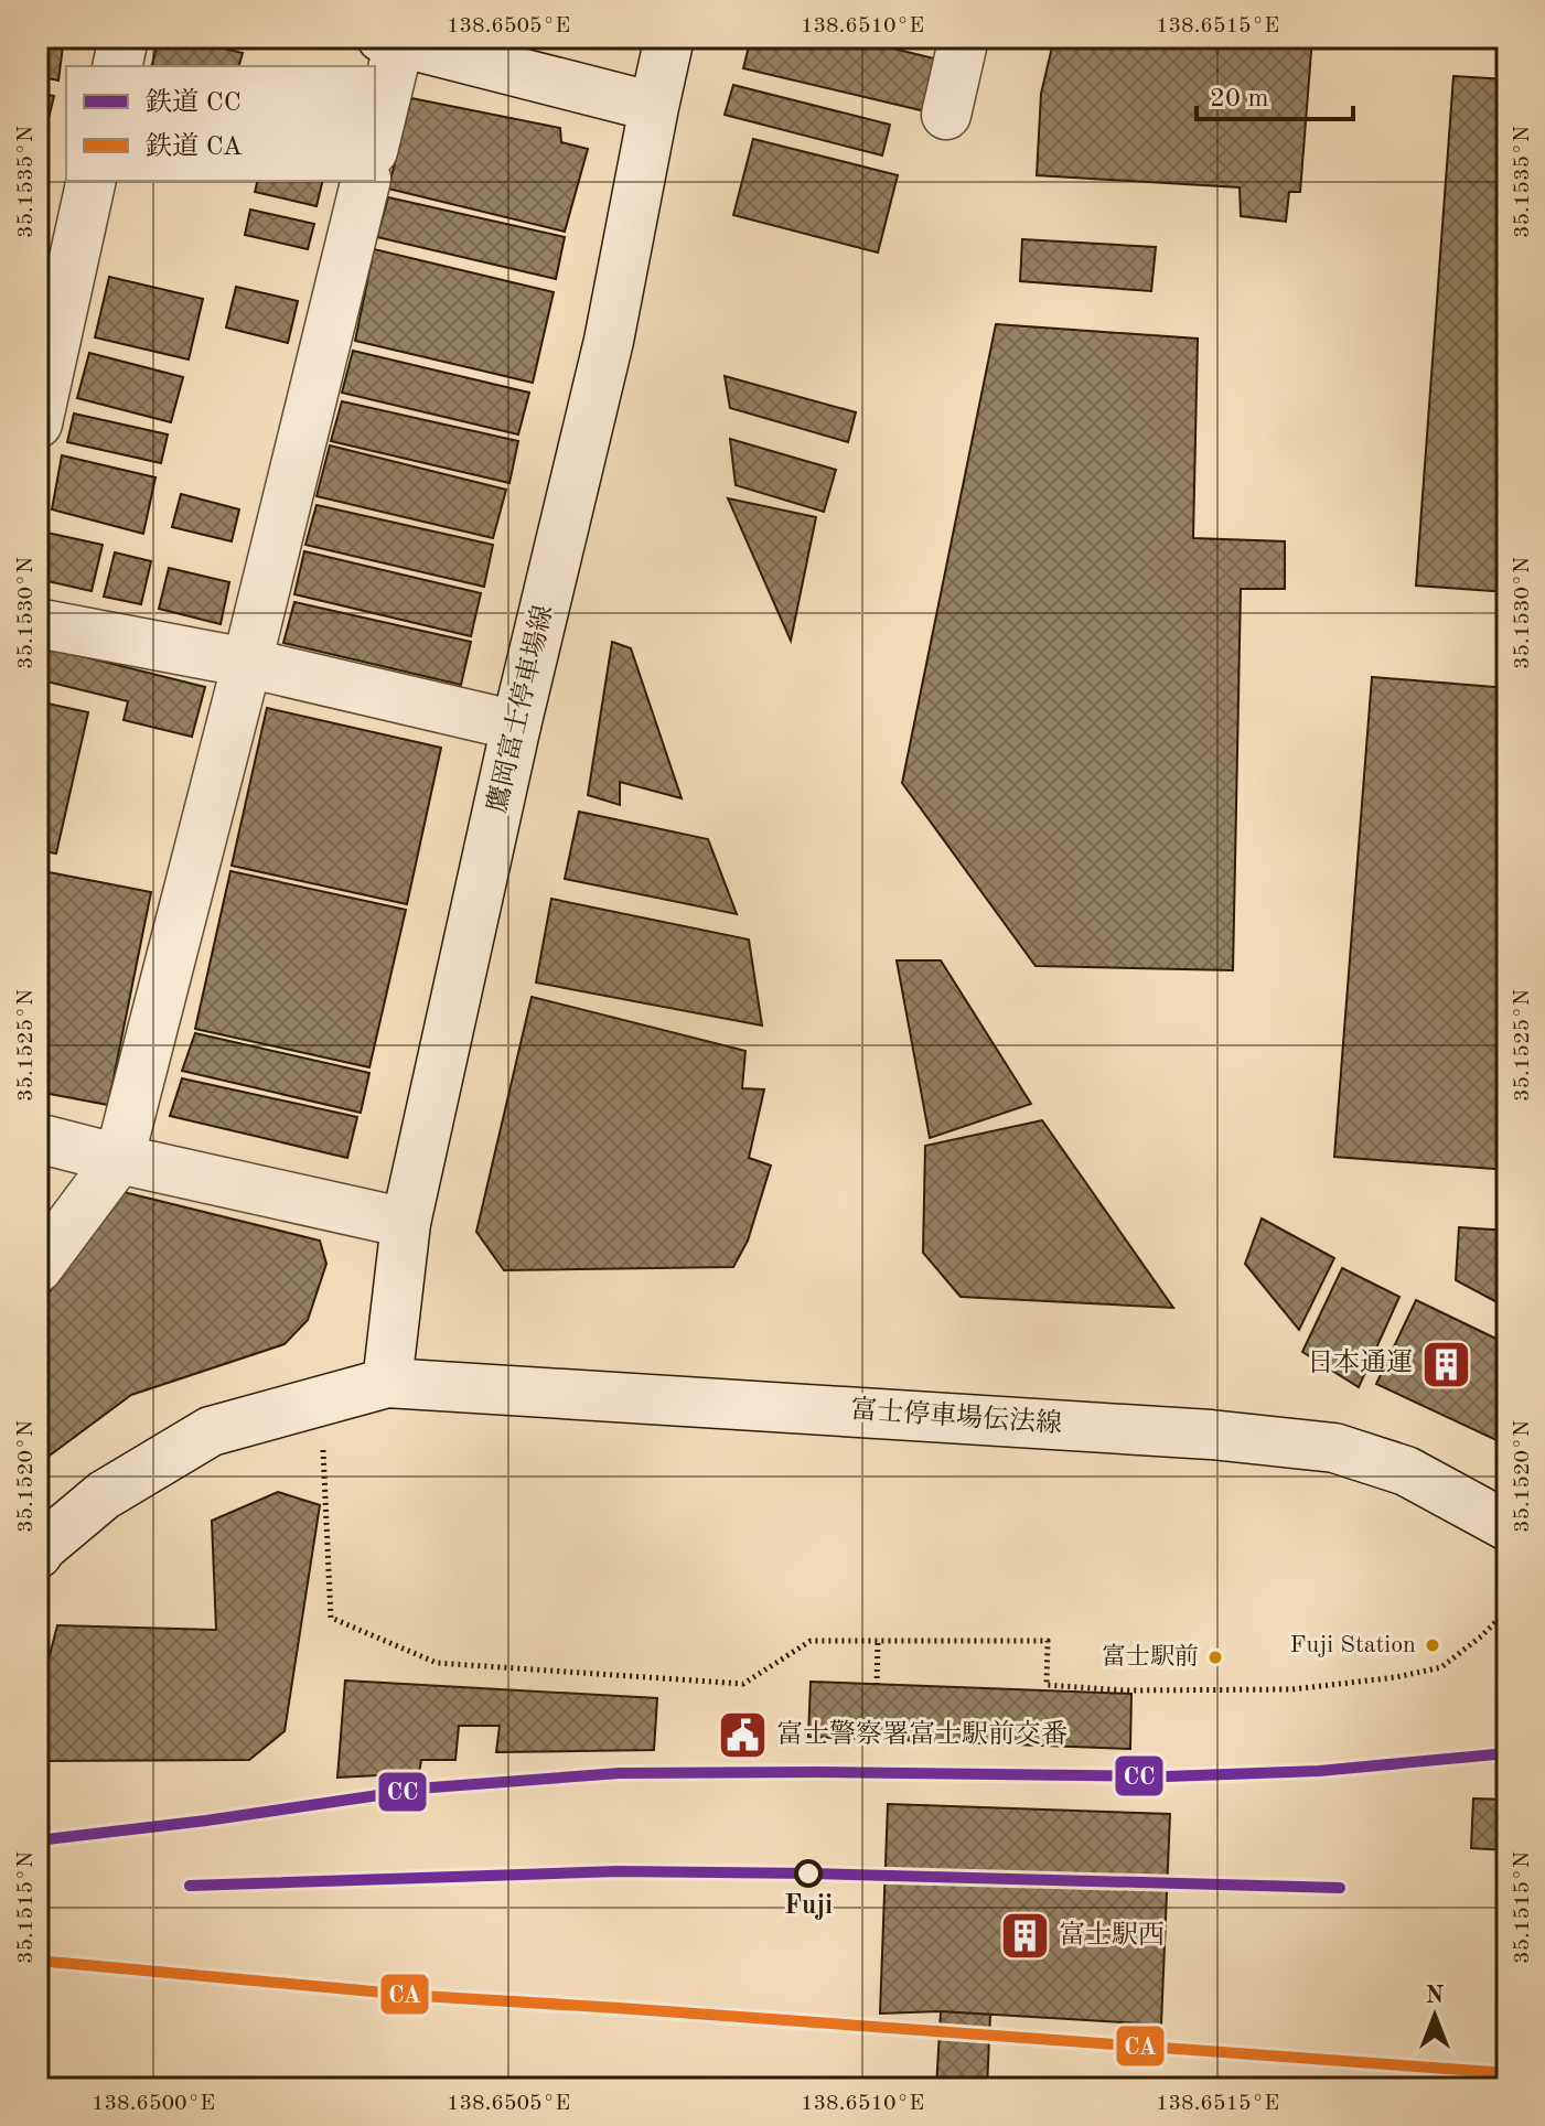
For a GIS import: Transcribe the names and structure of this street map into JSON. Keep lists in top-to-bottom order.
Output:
{
  "streets": {
    "main road": ["鷹岡富士停車場線", "富士停車場伝法線"]
  },
  "crossings": [
    ["鷹岡富士停車場線", "富士停車場伝法線"]
  ],
  "places": {
    "building": ["日本通運", "富士駅西"],
    "other": ["Fuji Station", "富士駅前", "Fuji"],
    "public building": ["富士警察署富士駅前交番"]
  },
  "lines": ["rail line CC", "rail line CA"],
  "legend": ["鉄道 CC", "鉄道 CA"],
  "scale_bar": "20 m",
  "north": "top",
  "coordinates": [
    "138.6505°E",
    "138.6510°E",
    "138.6515°E",
    "35.1535°N",
    "35.1530°N",
    "35.1525°N",
    "35.1520°N",
    "35.1515°N",
    "138.6500°E"
  ]
}
